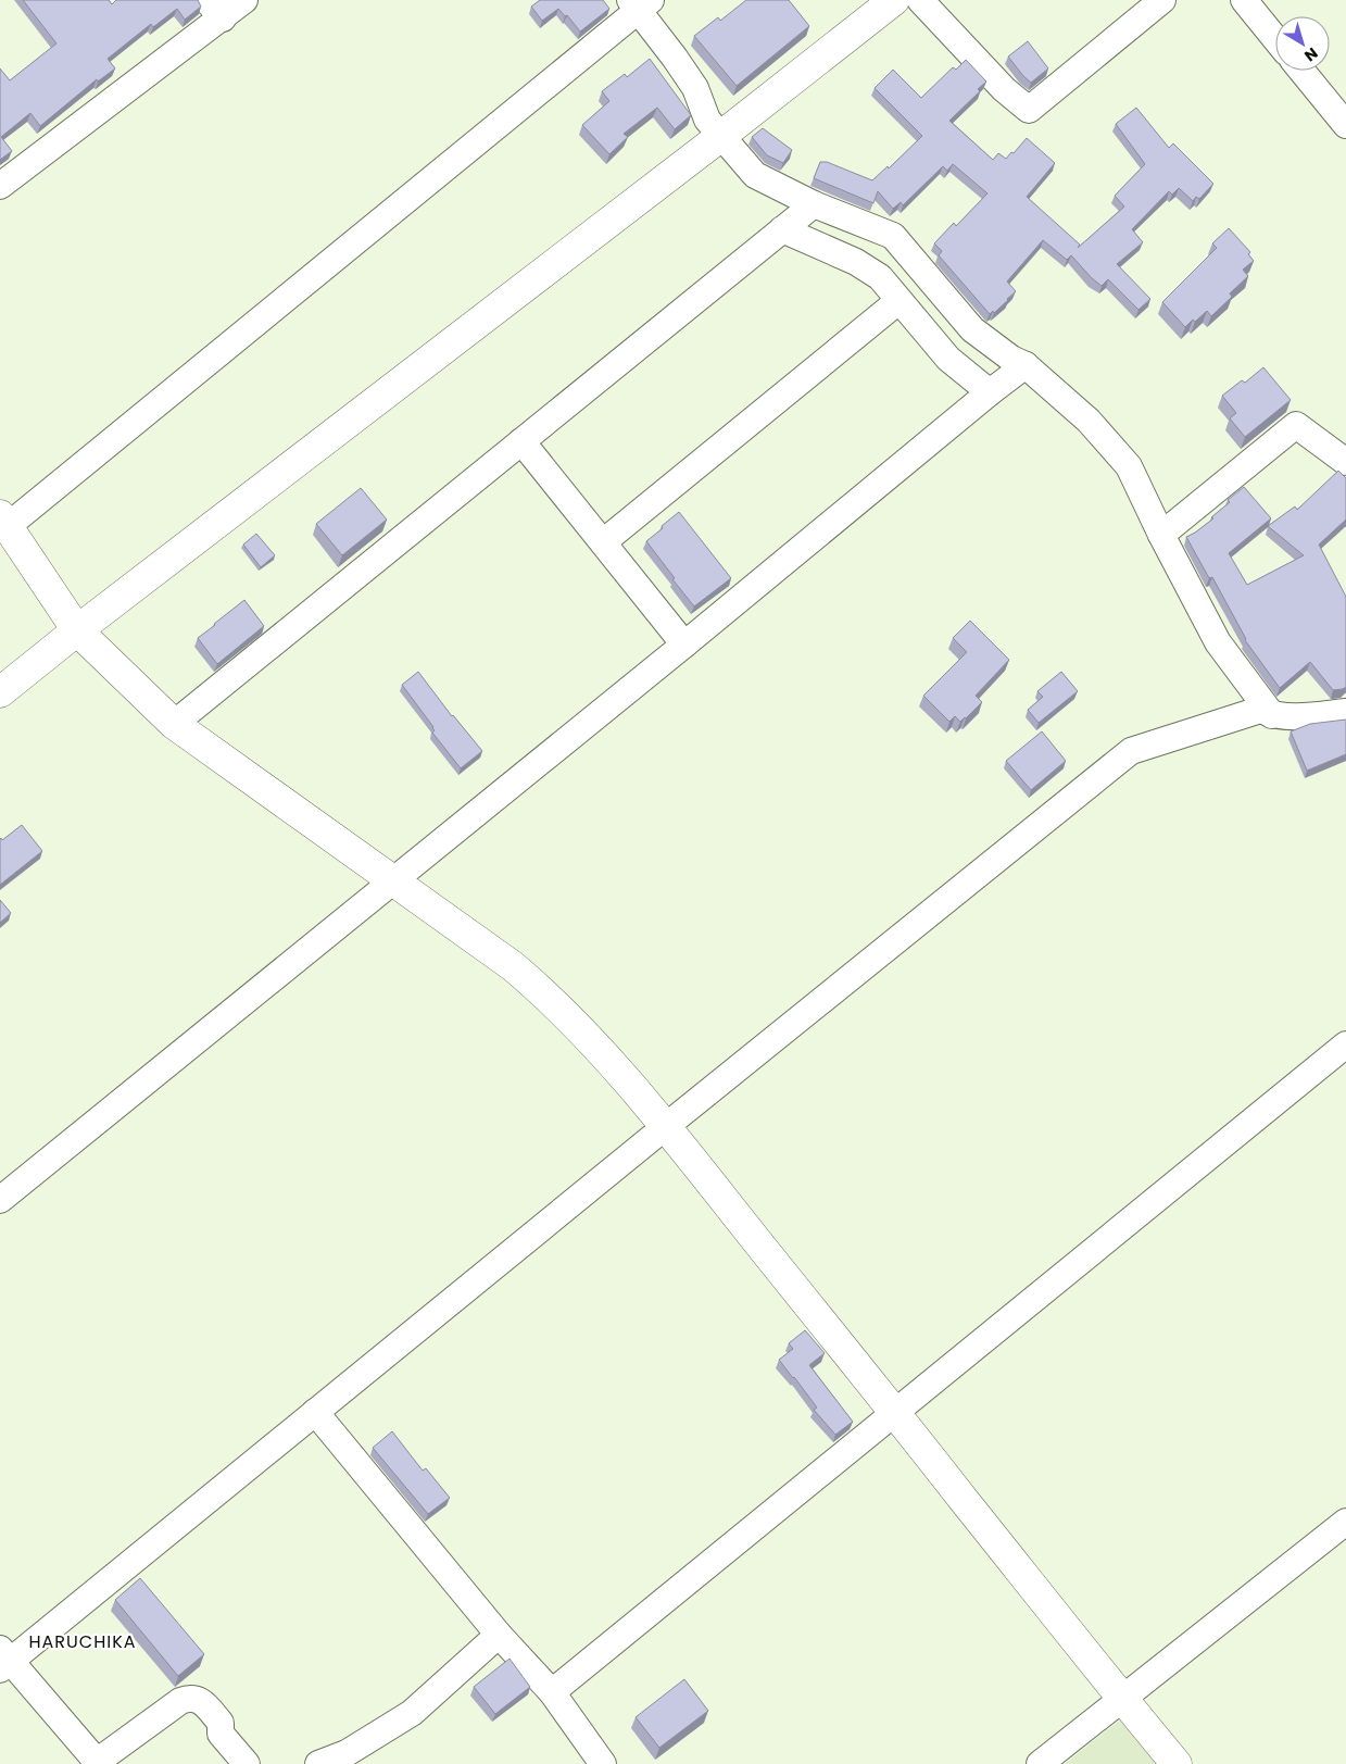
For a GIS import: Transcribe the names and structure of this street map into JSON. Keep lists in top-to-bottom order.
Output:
{
  "districts": ["HARUCHIKA"],
  "north": "bottom right"
}
